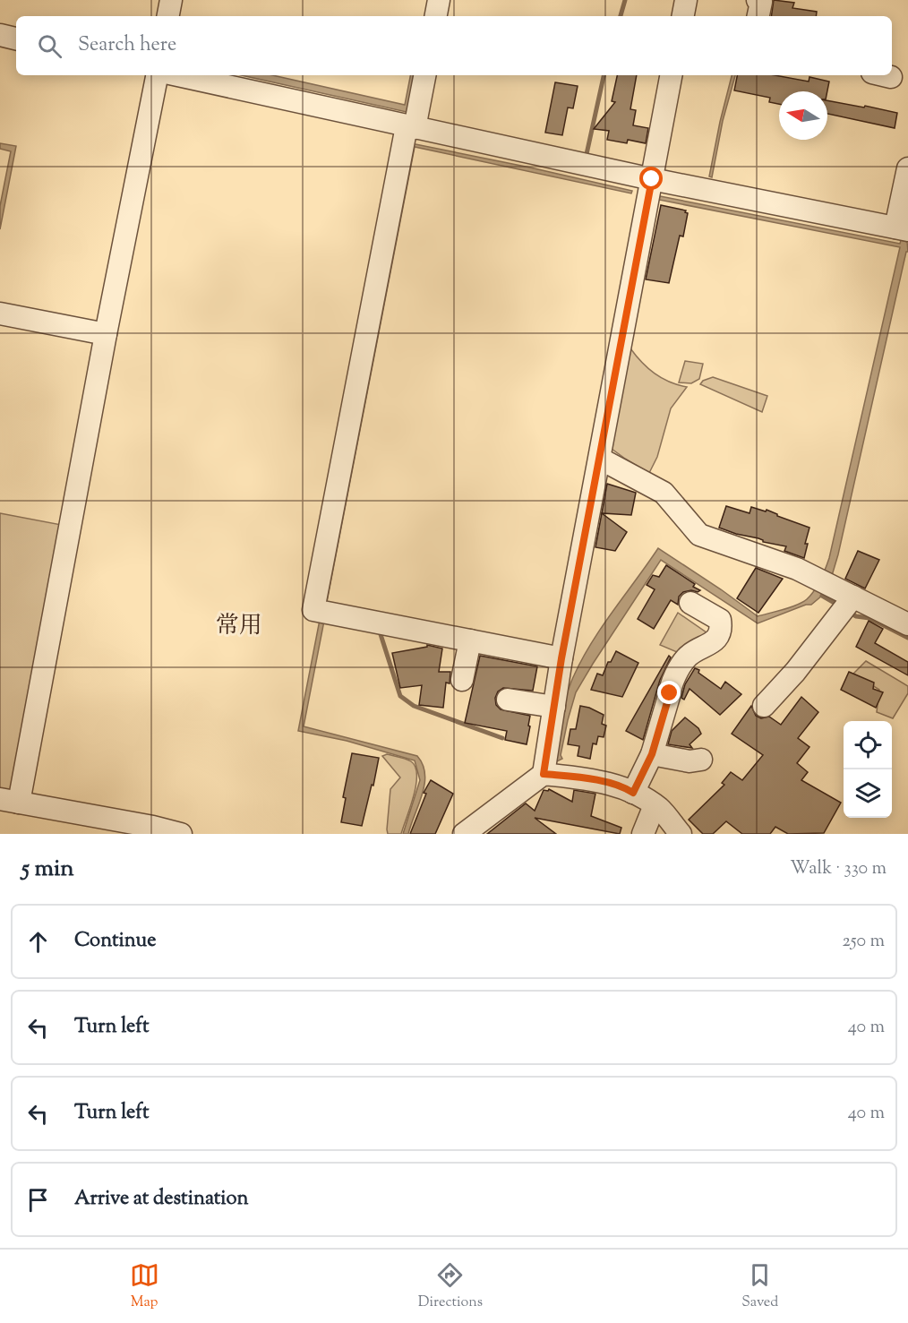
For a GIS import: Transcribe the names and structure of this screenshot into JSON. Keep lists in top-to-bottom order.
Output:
{
  "districts": ["常用"],
  "north": "left",
  "page": {
    "search": "Search here",
    "heading": ["5 min", "Walk · 330 m"],
    "list": [
      ["Continue", "250 m"],
      ["Turn left", "40 m"],
      ["Turn left", "40 m"],
      "Arrive at destination"
    ],
    "nav": ["Map", "Directions", "Saved"]
  }
}
